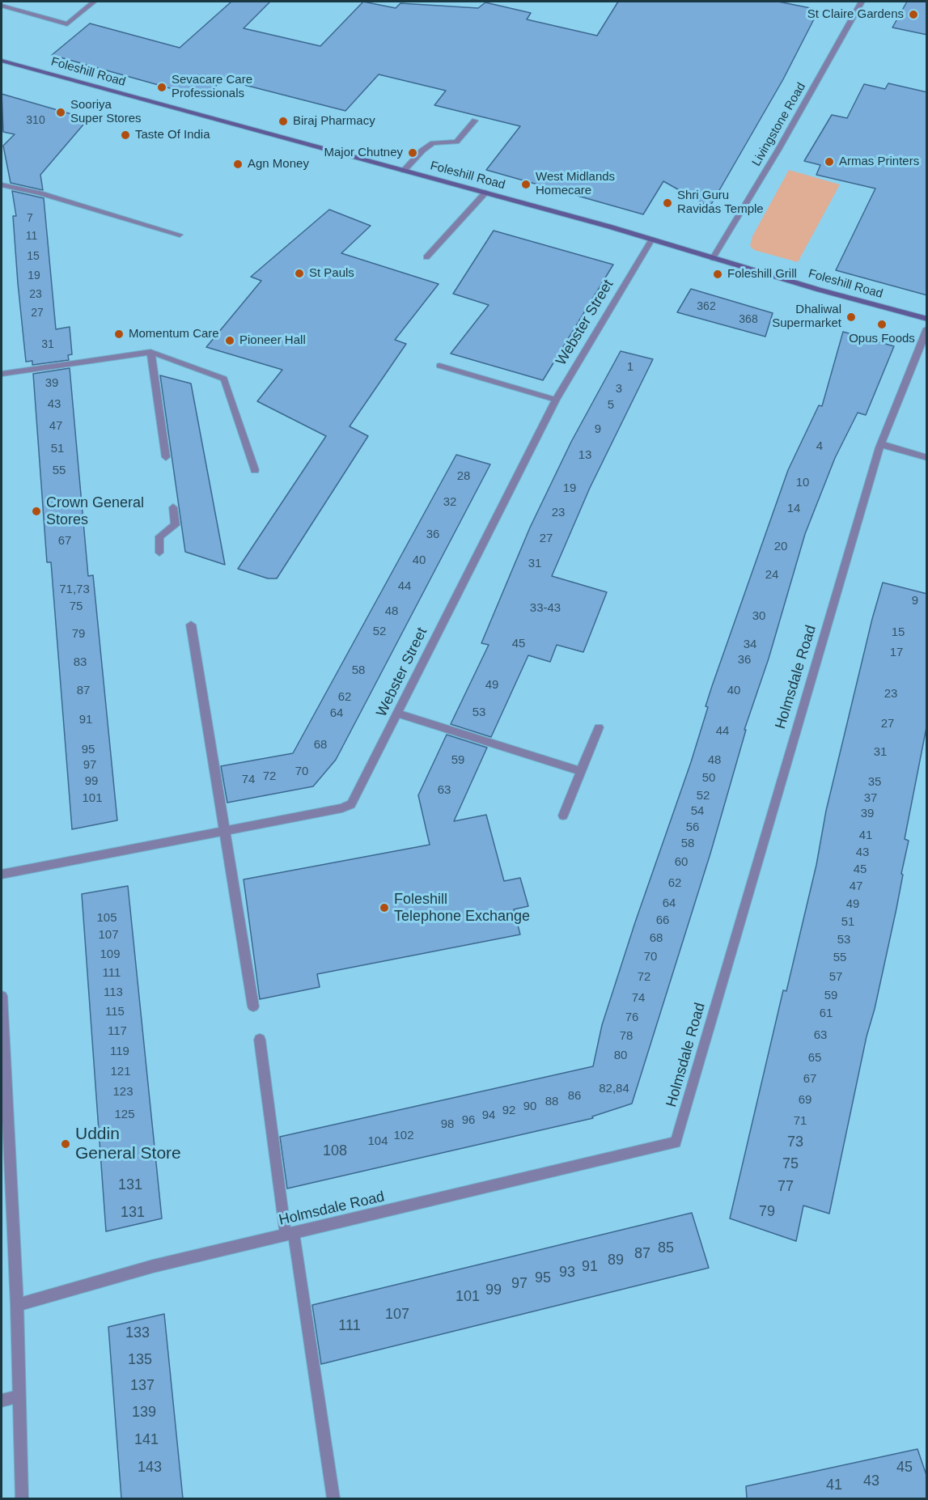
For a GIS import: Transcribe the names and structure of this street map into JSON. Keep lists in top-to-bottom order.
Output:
{
  "streets": {
    "main road": ["Foleshill Road"],
    "street": ["Livingstone Road", "Webster Street", "Holmsdale Road"]
  },
  "crossings": [
    ["Foleshill Road", "Livingstone Road"],
    ["Foleshill Road", "Webster Street"]
  ],
  "places": [
    "St Claire Gardens",
    "Sevacare Care Professionals",
    "Sooriya Super Stores",
    "Biraj Pharmacy",
    "Taste Of India",
    "Major Chutney",
    "Armas Printers",
    "Agn Money",
    "West Midlands Homecare",
    "Shri Guru Ravidas Temple",
    "St Pauls",
    "Foleshill Grill",
    "Dhaliwal Supermarket",
    "Opus Foods",
    "Momentum Care",
    "Pioneer Hall",
    "Crown General Stores",
    "Foleshill Telephone Exchange",
    "Uddin General Store"
  ],
  "house_numbers": [
    "310",
    "7",
    "11",
    "15",
    "19",
    "23",
    "362",
    "27",
    "368",
    "31",
    "1",
    "39",
    "3",
    "43",
    "5",
    "47",
    "9",
    "4",
    "51",
    "13",
    "55",
    "28",
    "10",
    "19",
    "32",
    "14",
    "23",
    "36",
    "27",
    "67",
    "20",
    "40",
    "31",
    "24",
    "44",
    "71,73",
    "9",
    "75",
    "33-43",
    "48",
    "30",
    "52",
    "15",
    "79",
    "45",
    "34",
    "17",
    "36",
    "83",
    "58",
    "49",
    "87",
    "40",
    "23",
    "62",
    "53",
    "64",
    "91",
    "27",
    "44",
    "68",
    "95",
    "31",
    "59",
    "48",
    "97",
    "70",
    "72",
    "50",
    "74",
    "99",
    "35",
    "63",
    "52",
    "101",
    "37",
    "54",
    "39",
    "56",
    "41",
    "58",
    "43",
    "60",
    "45",
    "62",
    "47",
    "64",
    "49",
    "105",
    "66",
    "51",
    "107",
    "68",
    "53",
    "109",
    "70",
    "55",
    "111",
    "72",
    "57",
    "113",
    "59",
    "74",
    "115",
    "61",
    "76",
    "117",
    "63",
    "78",
    "119",
    "80",
    "65",
    "121",
    "67",
    "82,84",
    "123",
    "86",
    "69",
    "88",
    "90",
    "92",
    "125",
    "94",
    "96",
    "71",
    "98",
    "102",
    "104",
    "73",
    "108",
    "75",
    "131",
    "77",
    "79",
    "131",
    "85",
    "87",
    "89",
    "91",
    "93",
    "95",
    "97",
    "99",
    "101",
    "107",
    "111",
    "133",
    "135",
    "137",
    "139",
    "141",
    "143",
    "45",
    "43",
    "41"
  ]
}
